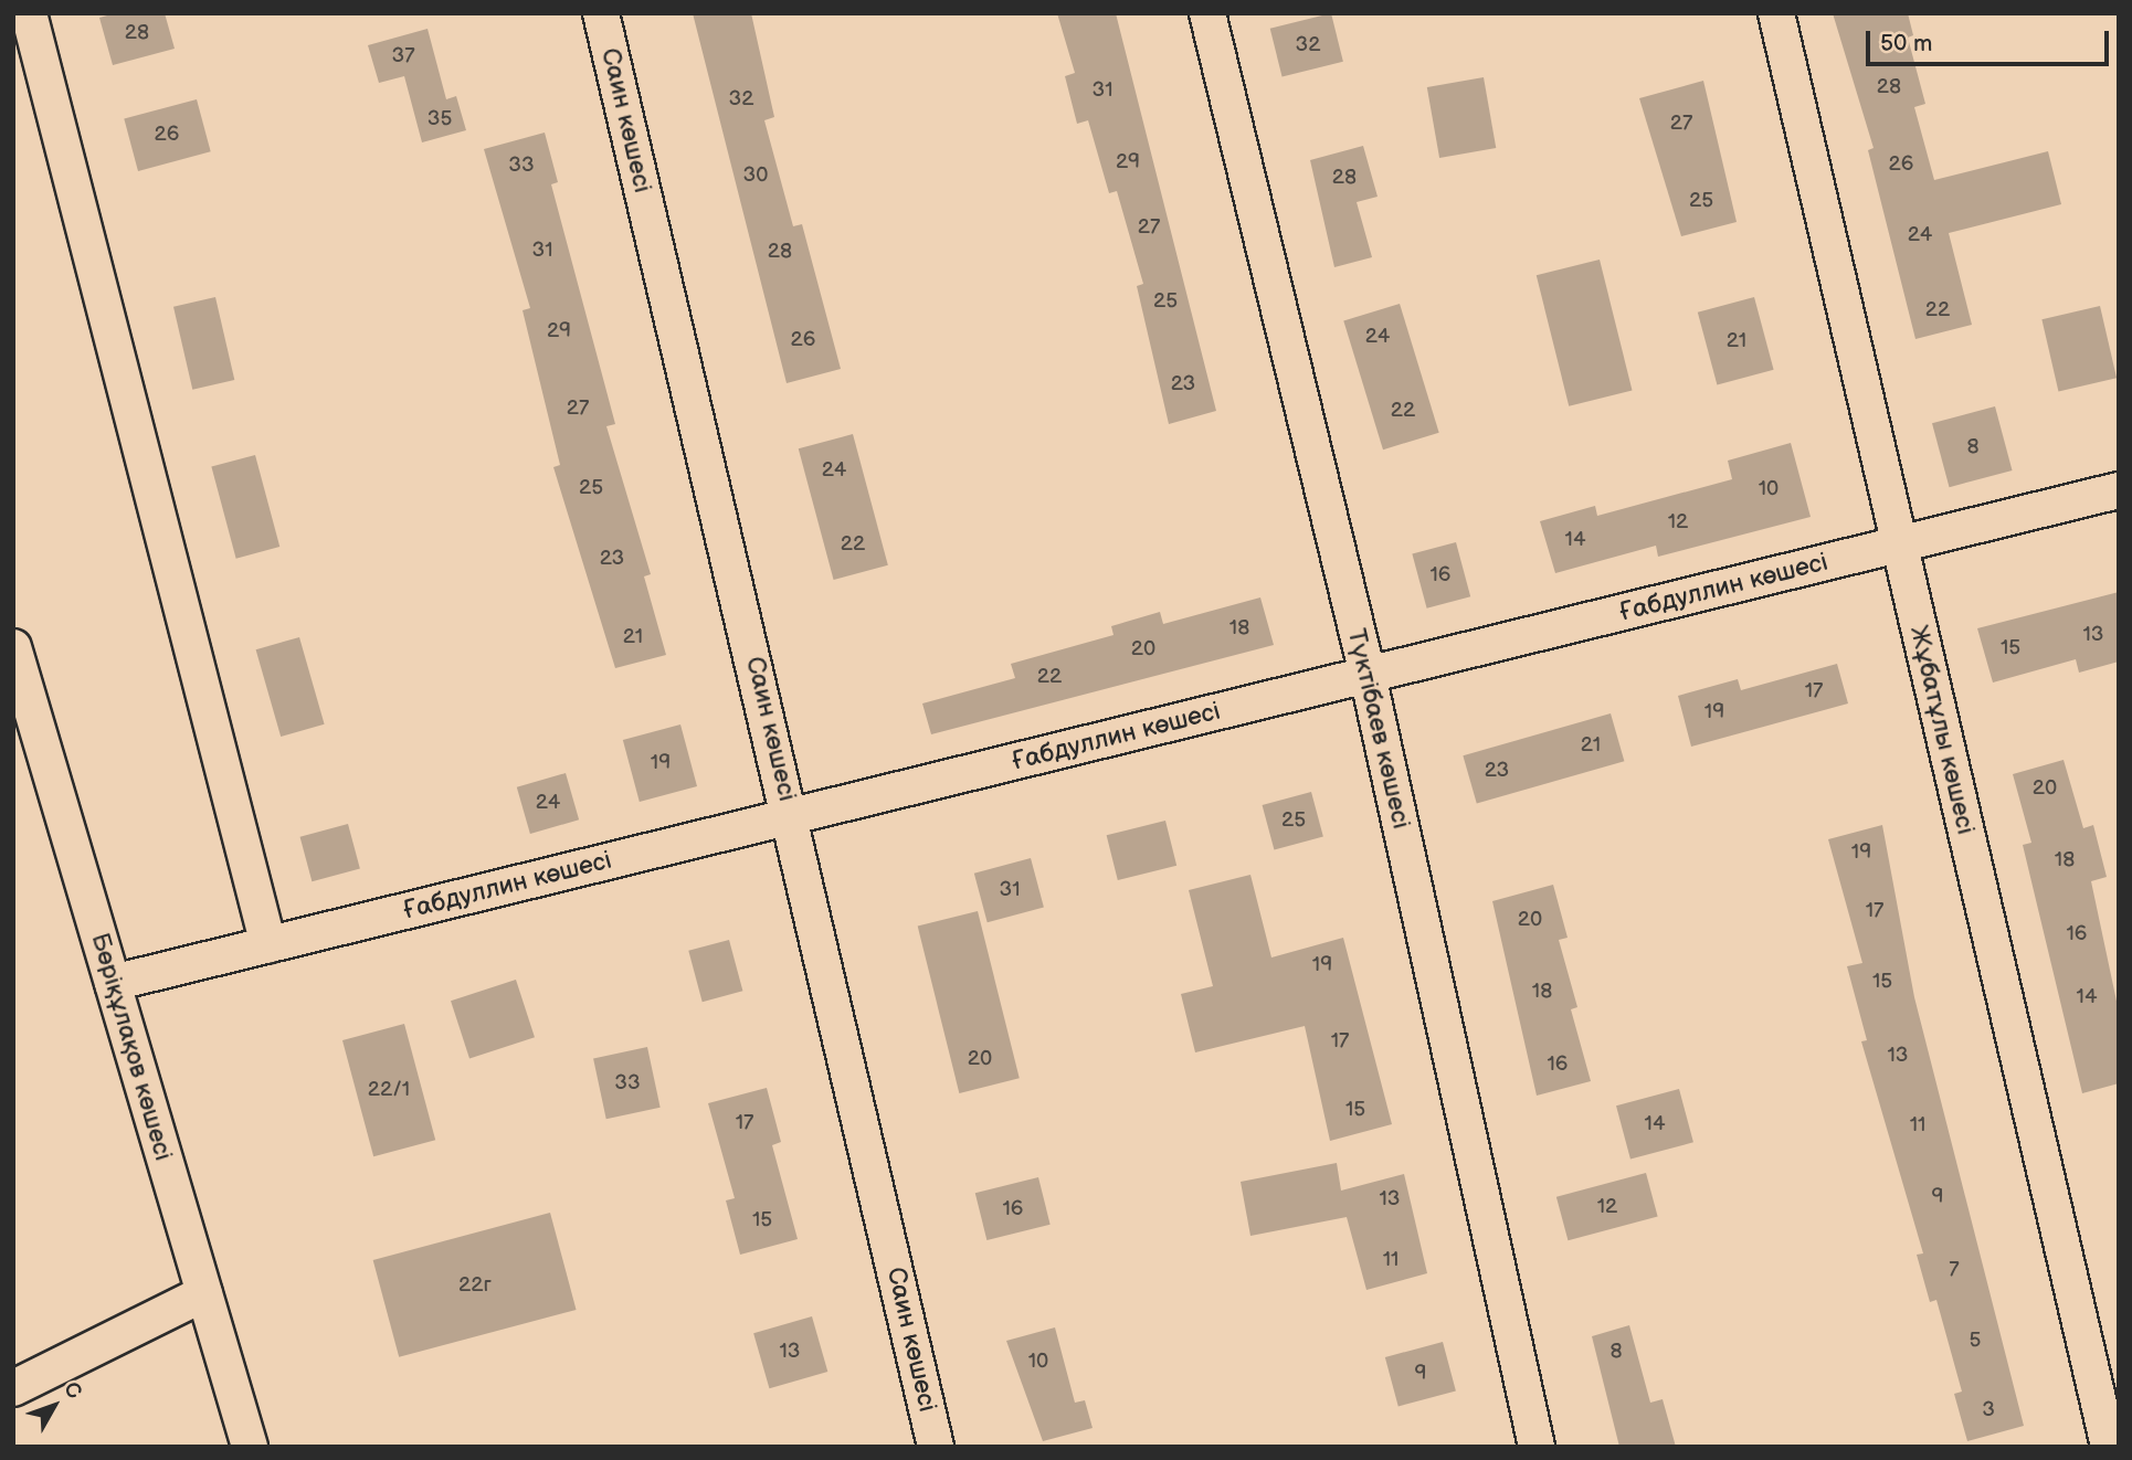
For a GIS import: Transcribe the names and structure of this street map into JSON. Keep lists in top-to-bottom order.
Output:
{
  "streets": {
    "street": [
      "Саин көшесі",
      "Ғабдуллин көшесі",
      "Түктібаев көшесі",
      "Жұбатұлы көшесі",
      "Бөріқұлақов көшесі"
    ]
  },
  "crossings": [
    ["Саин көшесі", "Ғабдуллин көшесі"],
    ["Ғабдуллин көшесі", "Түктібаев көшесі"],
    ["Ғабдуллин көшесі", "Жұбатұлы көшесі"],
    ["Ғабдуллин көшесі", "Бөріқұлақов көшесі"]
  ],
  "house_numbers": [
    "28",
    "32",
    "37",
    "28",
    "31",
    "32",
    "35",
    "27",
    "26",
    "29",
    "26",
    "33",
    "30",
    "28",
    "25",
    "27",
    "24",
    "31",
    "28",
    "25",
    "22",
    "29",
    "24",
    "26",
    "21",
    "23",
    "27",
    "22",
    "8",
    "24",
    "25",
    "10",
    "12",
    "14",
    "22",
    "23",
    "16",
    "18",
    "13",
    "21",
    "15",
    "20",
    "22",
    "17",
    "19",
    "21",
    "19",
    "23",
    "20",
    "24",
    "25",
    "19",
    "18",
    "31",
    "17",
    "20",
    "16",
    "19",
    "15",
    "18",
    "14",
    "17",
    "13",
    "20",
    "16",
    "33",
    "22/1",
    "15",
    "17",
    "14",
    "11",
    "9",
    "13",
    "12",
    "16",
    "15",
    "11",
    "7",
    "22г",
    "5",
    "13",
    "8",
    "10",
    "9",
    "3"
  ],
  "scale_bar": "50 m",
  "north": "top right"
}
